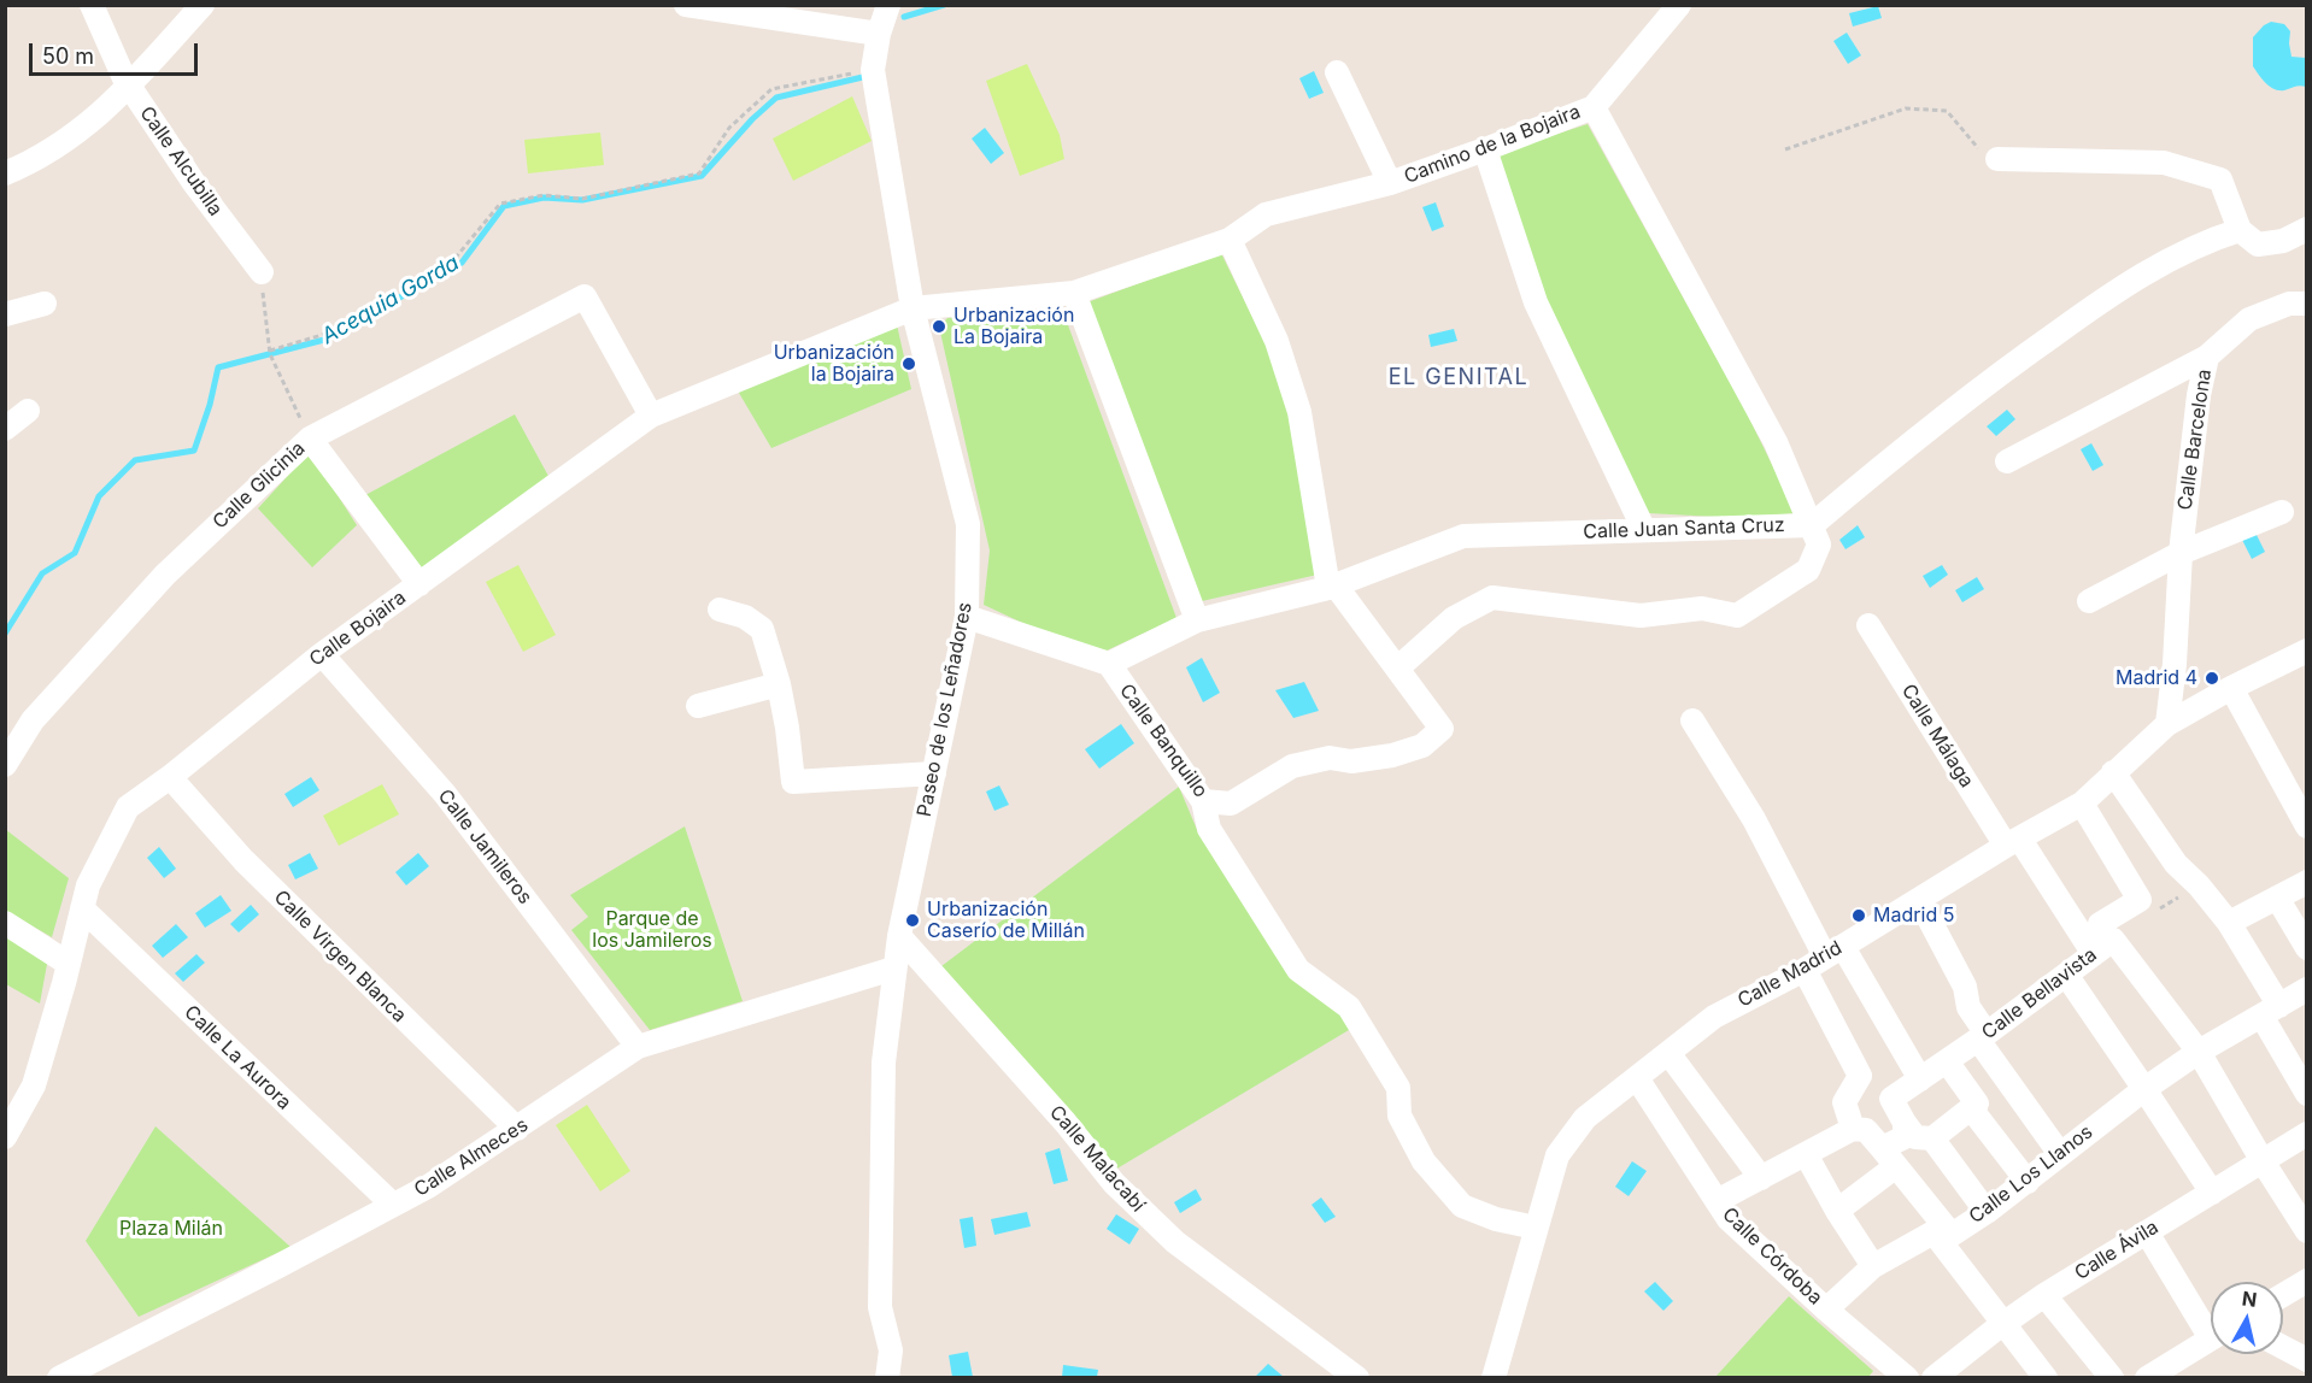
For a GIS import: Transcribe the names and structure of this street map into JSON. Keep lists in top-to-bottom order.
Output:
{
  "streets": {
    "street": [
      "Camino de la Bojaira",
      "Calle Alcubilla",
      "Calle Barcelona",
      "Calle Glicinia",
      "Calle Juan Santa Cruz",
      "Calle Bojaira",
      "Paseo de los Leñadores",
      "Calle Málaga",
      "Calle Banquillo",
      "Calle Jamileros",
      "Calle Virgen Blanca",
      "Calle Madrid",
      "Calle Bellavista",
      "Calle La Aurora",
      "Calle Almeces",
      "Calle Malacabí",
      "Calle Los Llanos",
      "Calle Ávila",
      "Calle Córdoba"
    ]
  },
  "crossings": [
    ["Camino de la Bojaira", "Calle Juan Santa Cruz"],
    ["Camino de la Bojaira", "Calle Bojaira"],
    ["Camino de la Bojaira", "Paseo de los Leñadores"],
    ["Calle Barcelona", "Calle Madrid"],
    ["Calle Glicinia", "Calle Bojaira"],
    ["Calle Juan Santa Cruz", "Calle Banquillo"],
    ["Calle Bojaira", "Paseo de los Leñadores"],
    ["Calle Bojaira", "Calle Jamileros"],
    ["Calle Bojaira", "Calle Virgen Blanca"],
    ["Calle Bojaira", "Calle La Aurora"],
    ["Paseo de los Leñadores", "Calle Banquillo"],
    ["Paseo de los Leñadores", "Calle Almeces"],
    ["Paseo de los Leñadores", "Calle Malacabí"],
    ["Calle Málaga", "Calle Madrid"],
    ["Calle Málaga", "Calle Bellavista"],
    ["Calle Jamileros", "Calle Almeces"],
    ["Calle Virgen Blanca", "Calle Almeces"],
    ["Calle Madrid", "Calle Córdoba"],
    ["Calle Bellavista", "Calle Los Llanos"],
    ["Calle Bellavista", "Calle Ávila"],
    ["Calle La Aurora", "Calle Almeces"],
    ["Calle Los Llanos", "Calle Córdoba"]
  ],
  "districts": ["EL GENITAL"],
  "water": ["Acequia Gorda"],
  "parks": ["Parque de los Jamileros", "Plaza Milán"],
  "places": [
    "Urbanización La Bojaira",
    "Urbanización la Bojaira",
    "Madrid 4",
    "Madrid 5",
    "Urbanización Caserío de Millán"
  ],
  "scale_bar": "50 m",
  "north": "top"
}
